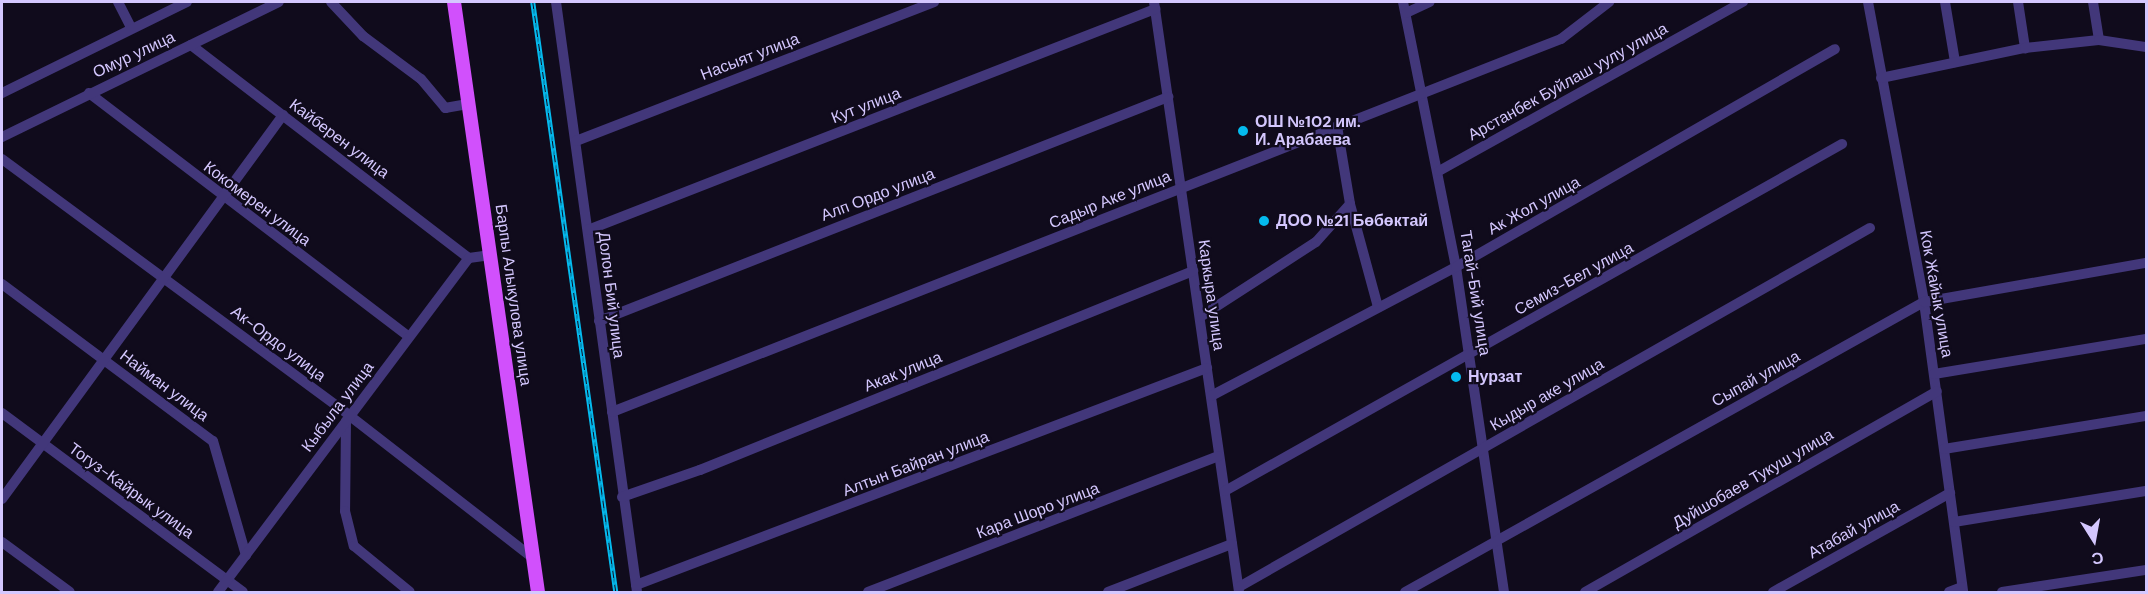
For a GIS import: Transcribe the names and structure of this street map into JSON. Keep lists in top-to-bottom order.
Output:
{
  "streets": {
    "main road": ["Барпы Алыкулова улица"],
    "street": [
      "Омур улица",
      "Насыят улица",
      "Арстанбек Буйлаш уулу улица",
      "Кут улица",
      "Кайберен улица",
      "Алп Ордо улица",
      "Садыр Аке улица",
      "Кокомерен улица",
      "Ак Жол улица",
      "Семиз-Бел улица",
      "Тагай-Бий улица",
      "Кок Жайык улица",
      "Долон Бий улица",
      "Каркыра улица",
      "Ак-Ордо улица",
      "Акак улица",
      "Сыпай улица",
      "Найман улица",
      "Кыдыр аке улица",
      "Кыбыла улица",
      "Алтын Байран улица",
      "Дуйшобаев Тукуш улица",
      "Тогуз-Кайрык улица",
      "Кара Шоро улица",
      "Атабай улица"
    ]
  },
  "crossings": [
    ["Омур улица", "Кайберен улица"],
    ["Омур улица", "Кокомерен улица"],
    ["Насыят улица", "Долон Бий улица"],
    ["Арстанбек Буйлаш уулу улица", "Тагай-Бий улица"],
    ["Кут улица", "Долон Бий улица"],
    ["Кут улица", "Каркыра улица"],
    ["Кайберен улица", "Кыбыла улица"],
    ["Алп Ордо улица", "Долон Бий улица"],
    ["Алп Ордо улица", "Каркыра улица"],
    ["Садыр Аке улица", "Тагай-Бий улица"],
    ["Садыр Аке улица", "Долон Бий улица"],
    ["Садыр Аке улица", "Каркыра улица"],
    ["Кокомерен улица", "Кыбыла улица"],
    ["Ак Жол улица", "Тагай-Бий улица"],
    ["Ак Жол улица", "Каркыра улица"],
    ["Семиз-Бел улица", "Тагай-Бий улица"],
    ["Семиз-Бел улица", "Каркыра улица"],
    ["Тагай-Бий улица", "Сыпай улица"],
    ["Тагай-Бий улица", "Кыдыр аке улица"],
    ["Кок Жайык улица", "Сыпай улица"],
    ["Кок Жайык улица", "Дуйшобаев Тукуш улица"],
    ["Кок Жайык улица", "Атабай улица"],
    ["Барпы Алыкулова улица", "Ак-Ордо улица"],
    ["Долон Бий улица", "Акак улица"],
    ["Долон Бий улица", "Алтын Байран улица"],
    ["Каркыра улица", "Акак улица"],
    ["Каркыра улица", "Кыдыр аке улица"],
    ["Каркыра улица", "Алтын Байран улица"],
    ["Каркыра улица", "Кара Шоро улица"],
    ["Ак-Ордо улица", "Кыбыла улица"],
    ["Найман улица", "Кыбыла улица"],
    ["Кыбыла улица", "Тогуз-Кайрык улица"]
  ],
  "places": ["ОШ №102 им. И. Арабаева", "ДОО №21 Бөбөктай", "Нурзат"],
  "north": "bottom"
}
